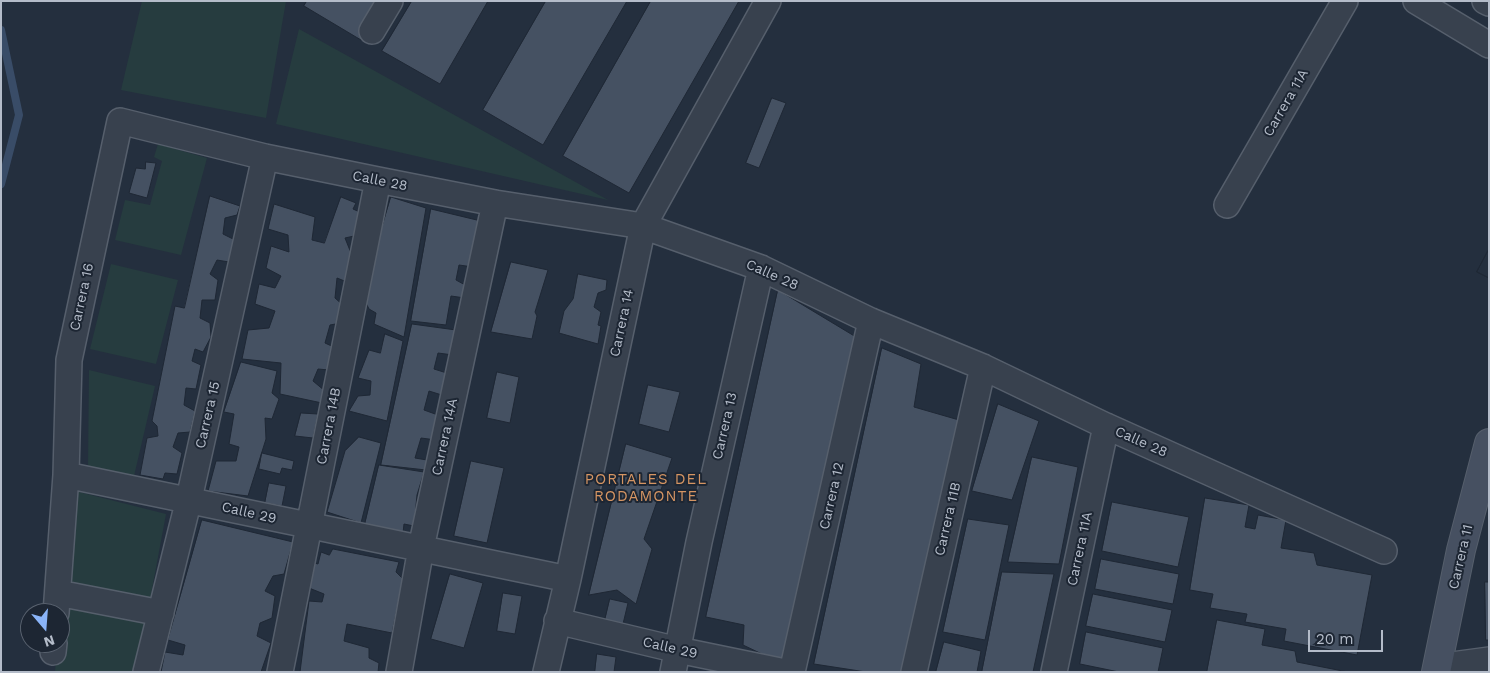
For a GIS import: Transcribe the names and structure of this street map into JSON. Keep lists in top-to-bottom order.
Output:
{
  "streets": {
    "street": [
      "Carrera 11A",
      "Calle 28",
      "Carrera 16",
      "Carrera 14",
      "Carrera 15",
      "Carrera 14B",
      "Carrera 13",
      "Carrera 14A",
      "Carrera 12",
      "Calle 29",
      "Carrera 11B",
      "Carrera 11"
    ]
  },
  "crossings": [
    ["Carrera 11A", "Calle 28"],
    ["Calle 28", "Carrera 16"],
    ["Calle 28", "Carrera 14"],
    ["Calle 28", "Carrera 15"],
    ["Calle 28", "Carrera 14B"],
    ["Calle 28", "Carrera 13"],
    ["Calle 28", "Carrera 14A"],
    ["Calle 28", "Carrera 12"],
    ["Calle 28", "Carrera 11B"],
    ["Carrera 16", "Calle 29"],
    ["Carrera 14", "Calle 29"],
    ["Carrera 15", "Calle 29"],
    ["Carrera 14B", "Calle 29"],
    ["Carrera 13", "Calle 29"],
    ["Carrera 14A", "Calle 29"]
  ],
  "districts": ["PORTALES DEL RODAMONTE"],
  "scale_bar": "20 m",
  "north": "bottom"
}
